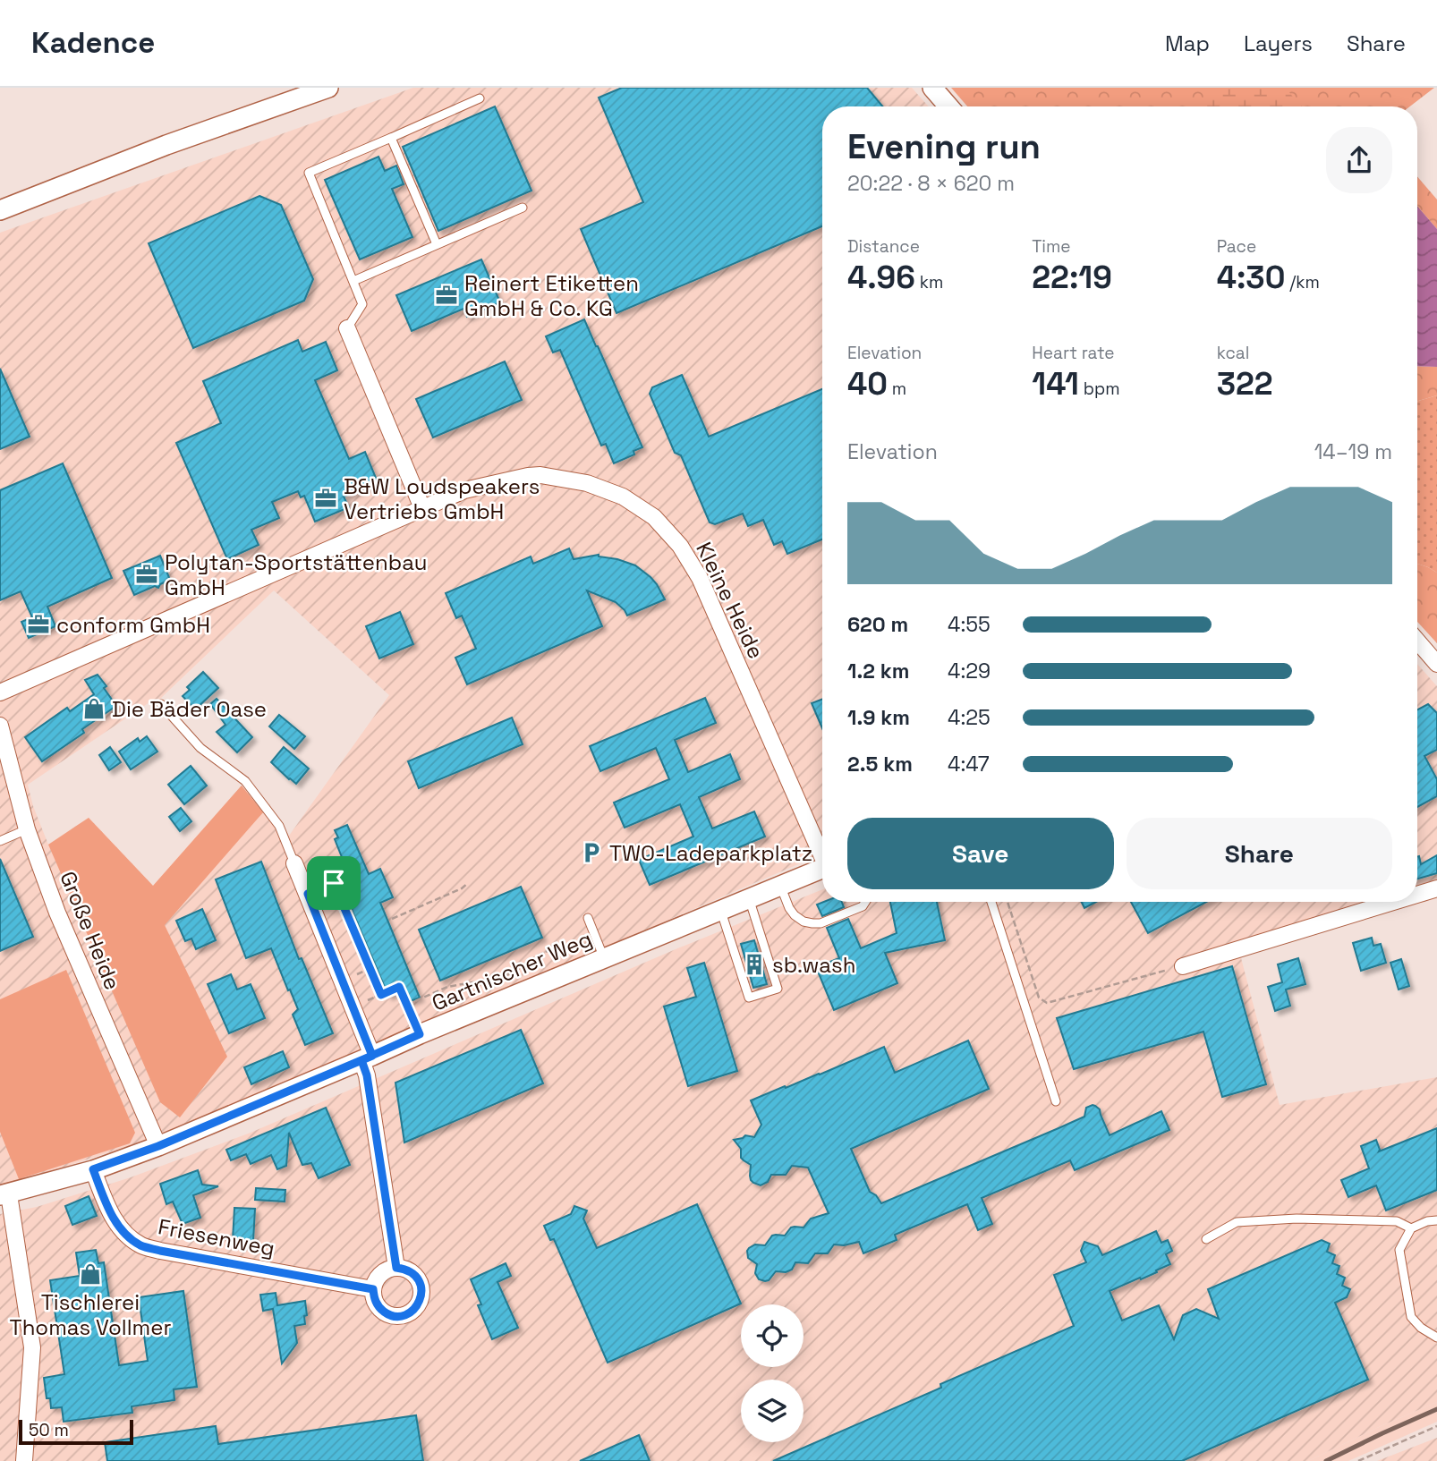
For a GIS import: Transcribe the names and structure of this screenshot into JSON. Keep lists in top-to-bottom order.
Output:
{
  "streets": {
    "street": [
      "Kleine Heide",
      "Große Heide",
      "Gartnischer Weg",
      "Friesenweg"
    ]
  },
  "crossings": [
    ["Große Heide", "Gartnischer Weg"],
    ["Gartnischer Weg", "Friesenweg"]
  ],
  "places": {
    "office": [
      "Reinert Etiketten GmbH & Co. KG",
      "B&W Loudspeakers Vertriebs GmbH",
      "Polytan-Sportstättenbau GmbH",
      "conform GmbH"
    ],
    "shop": ["Die Bäder Oase", "Tischlerei Thomas Vollmer"],
    "parking": ["TWO-Ladeparkplatz"],
    "building": ["sb.wash"]
  },
  "scale_bar": "50 m",
  "page": {
    "header": "Kadence",
    "nav": ["Map", "Layers", "Share"],
    "heading": ["Evening run", "20:22 · 8 × 620 m"],
    "stats": [
      ["Distance", "4.96 km"],
      ["Time", "22:19"],
      ["Pace", "4:30 /km"],
      ["Elevation", "40 m"],
      ["Heart rate", "141 bpm"],
      ["kcal", "322"]
    ],
    "chart": ["Elevation", "14–19 m"],
    "list": [
      {
        "name": "620 m",
        "note": "4:55"
      },
      {
        "name": "1.2 km",
        "note": "4:29"
      },
      {
        "name": "1.9 km",
        "note": "4:25"
      },
      {
        "name": "2.5 km",
        "note": "4:47"
      }
    ],
    "buttons": ["Save", "Share"],
    "scale": "50 m"
  }
}
